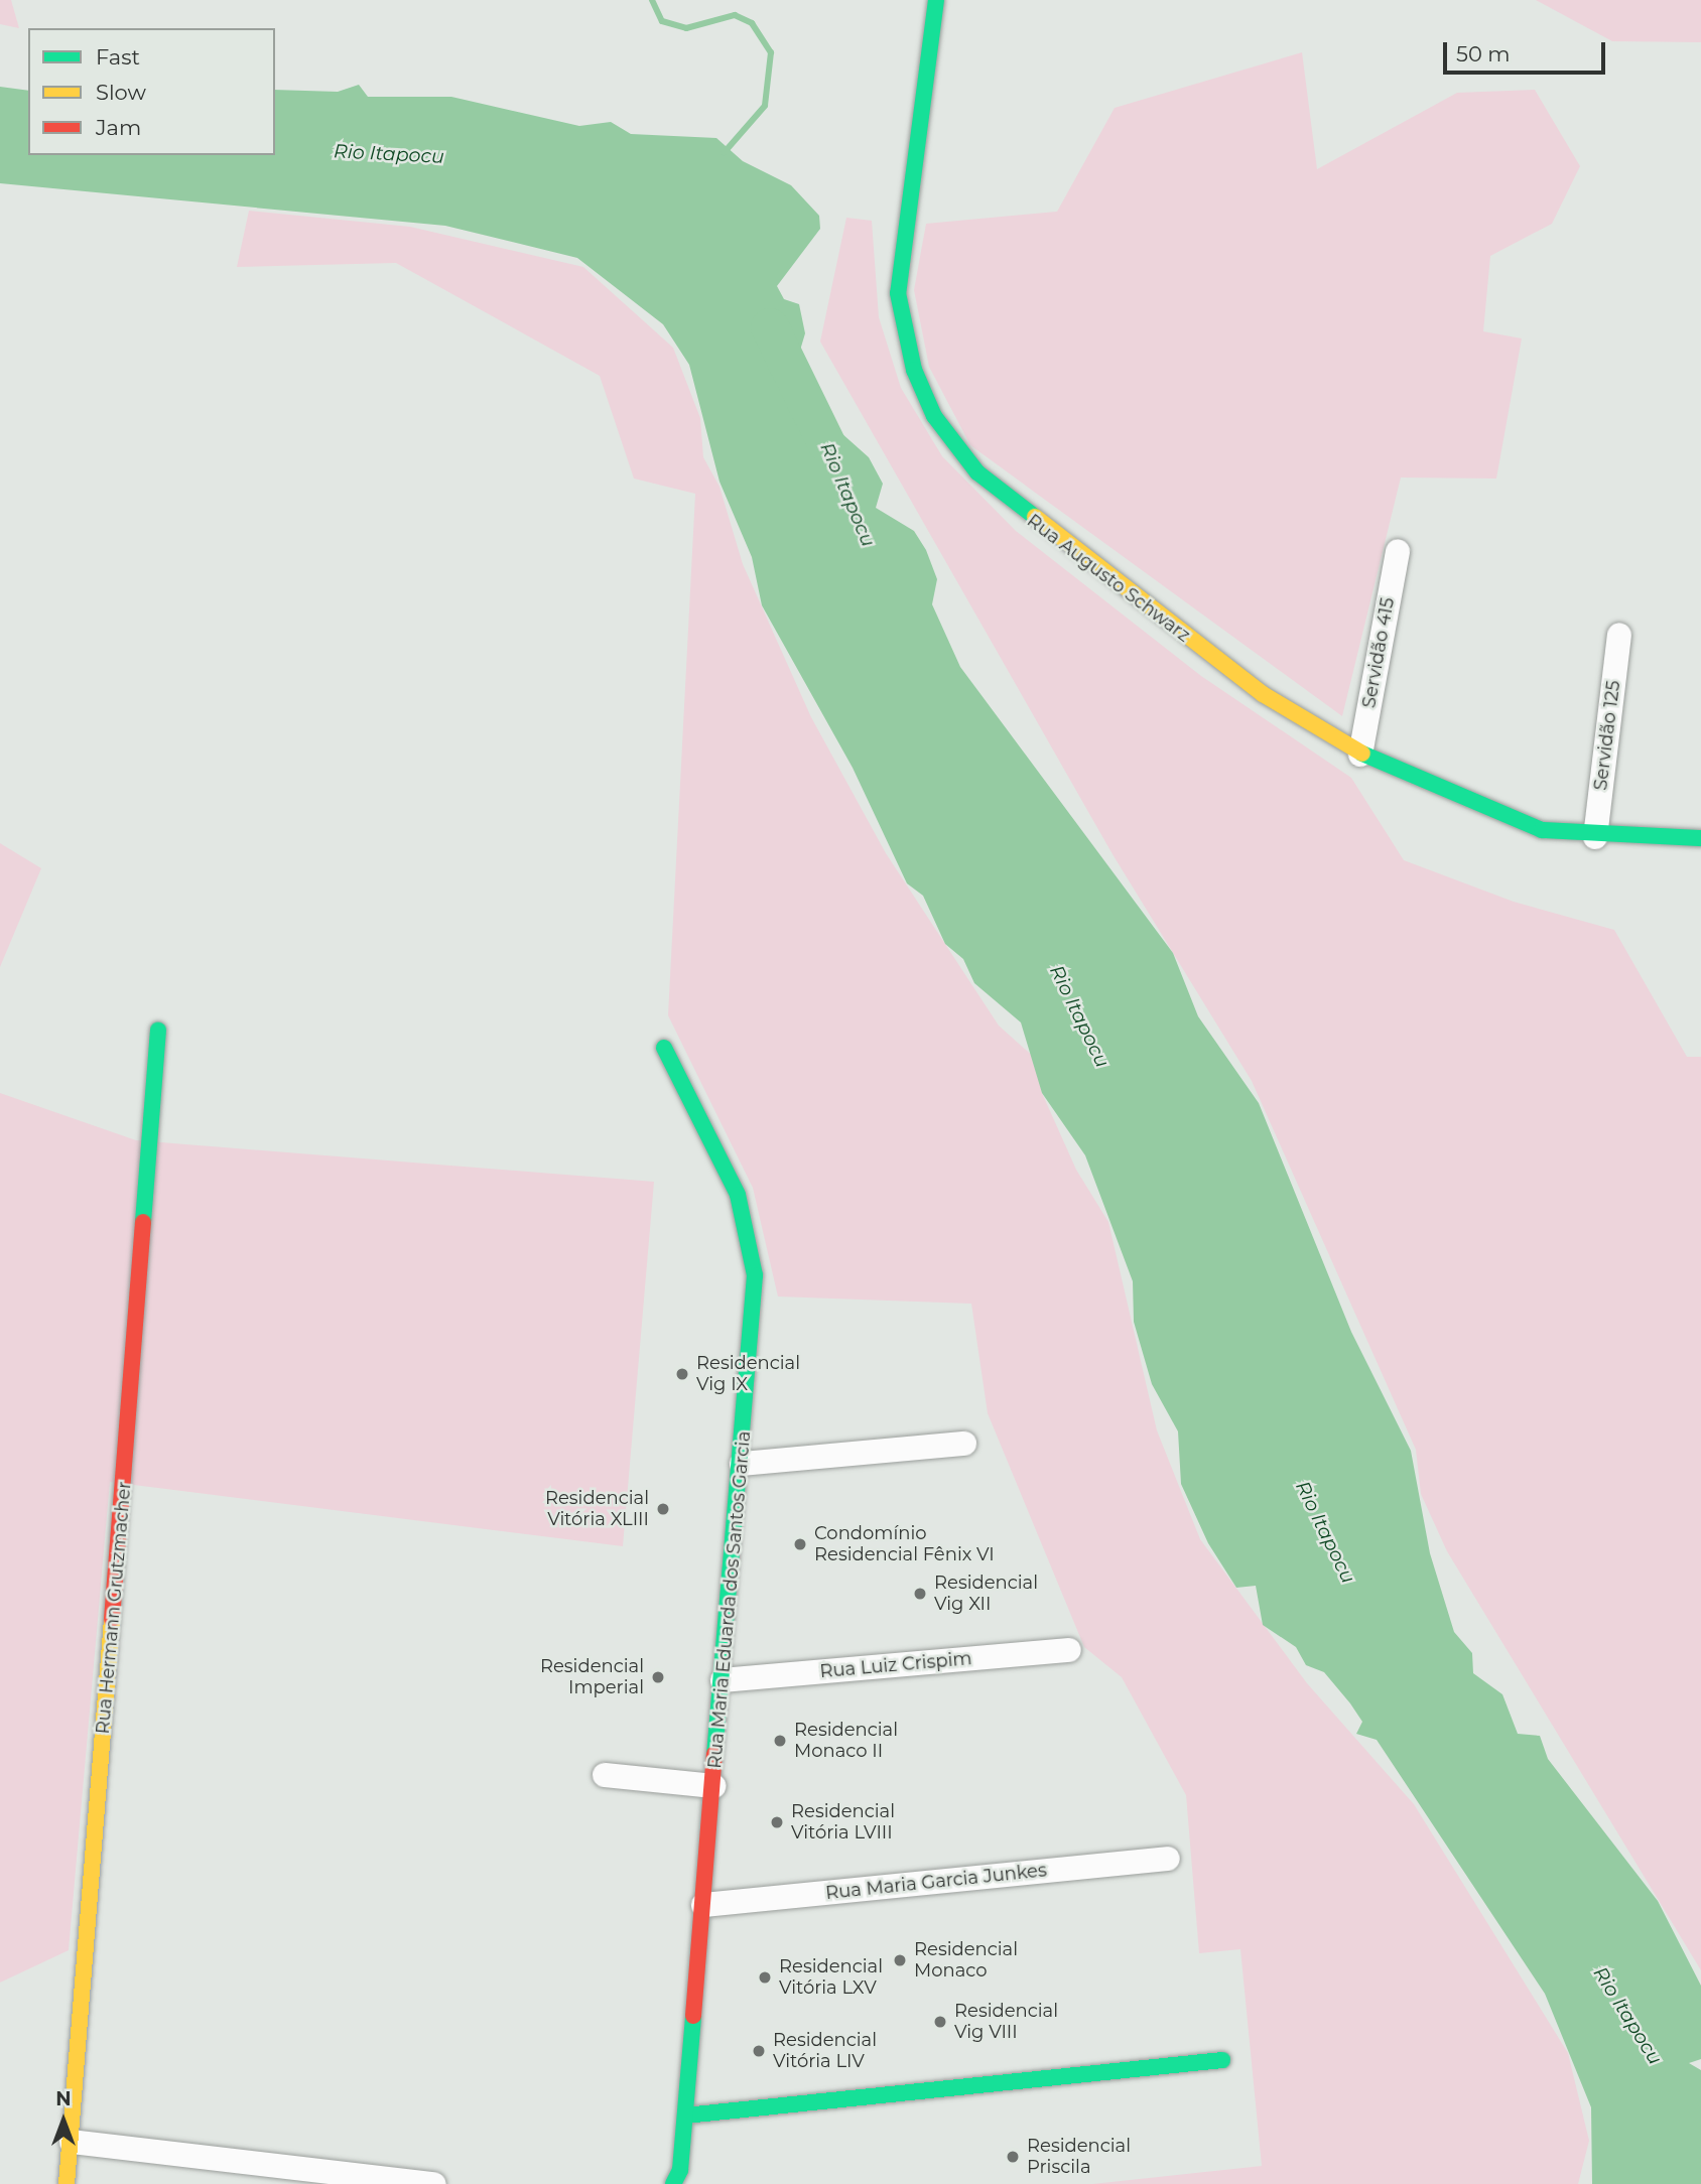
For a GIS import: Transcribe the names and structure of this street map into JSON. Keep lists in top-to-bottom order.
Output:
{
  "streets": {
    "street": [
      "Rua Augusto Schwarz",
      "Servidão 415",
      "Servidão 125",
      "Rua Maria Eduarda dos Santos Garcia",
      "Rua Hermann Grutzmacher",
      "Rua Luiz Crispim",
      "Rua Maria Garcia Junkes"
    ]
  },
  "crossings": [
    ["Rua Augusto Schwarz", "Servidão 415"],
    ["Rua Augusto Schwarz", "Servidão 125"],
    ["Rua Maria Eduarda dos Santos Garcia", "Rua Luiz Crispim"],
    ["Rua Maria Eduarda dos Santos Garcia", "Rua Maria Garcia Junkes"]
  ],
  "water": ["Rio Itapocu"],
  "places": [
    "Residencial Vig IX",
    "Residencial Vitória XLIII",
    "Condomínio Residencial Fênix VI",
    "Residencial Vig XII",
    "Residencial Imperial",
    "Residencial Monaco II",
    "Residencial Vitória LVIII",
    "Residencial Monaco",
    "Residencial Vitória LXV",
    "Residencial Vig VIII",
    "Residencial Vitória LIV",
    "Residencial Priscila"
  ],
  "legend": ["Fast", "Slow", "Jam"],
  "scale_bar": "50 m",
  "north": "top"
}
